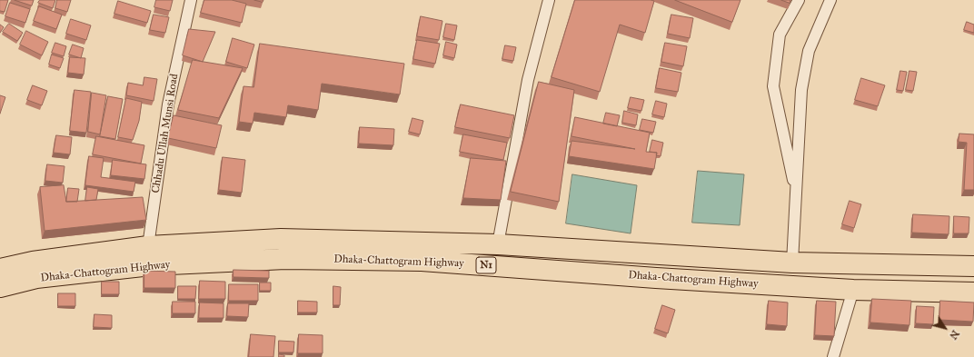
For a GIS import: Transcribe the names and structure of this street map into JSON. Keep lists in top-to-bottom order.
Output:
{
  "streets": {
    "highway": ["Dhaka-Chattogram Highway", "N1"],
    "street": ["Chhadu Ullah Munsi Road"]
  },
  "crossings": [
    ["Chhadu Ullah Munsi Road", "Dhaka-Chattogram Highway"]
  ],
  "north": "bottom right"
}
